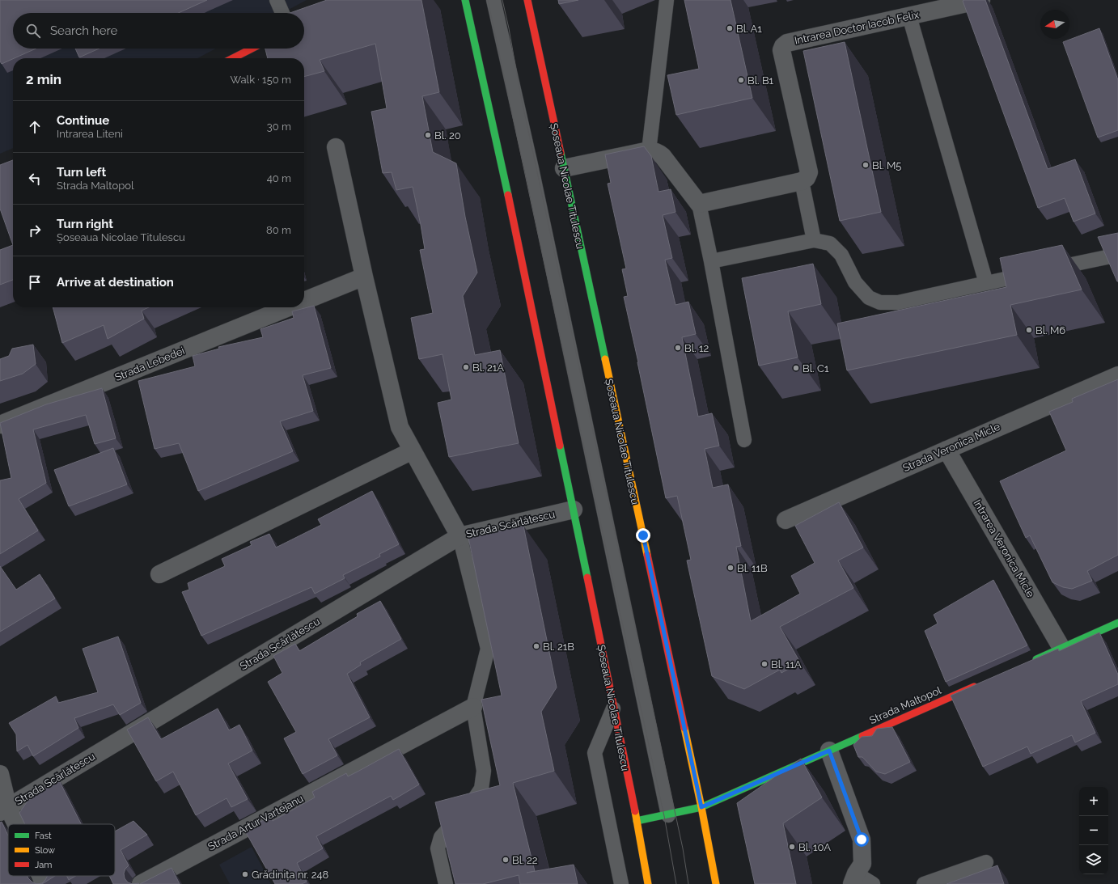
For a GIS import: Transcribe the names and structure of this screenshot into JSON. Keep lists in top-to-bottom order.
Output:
{
  "streets": {
    "main road": ["Șoseaua Nicolae Titulescu", "Strada Maltopol"],
    "street": [
      "Intrarea Doctor Iacob Felix",
      "Strada Lebedei",
      "Strada Veronica Micle",
      "Strada Scărlătescu",
      "Intrarea Veronica Micle",
      "Strada Artur Vartejanu"
    ]
  },
  "crossings": [
    ["Șoseaua Nicolae Titulescu", "Strada Scărlătescu"],
    ["Șoseaua Nicolae Titulescu", "Strada Maltopol"],
    ["Strada Veronica Micle", "Intrarea Veronica Micle"]
  ],
  "places": [
    "Bl. A1",
    "Bl. B1",
    "Bl. 20",
    "Bl. M5",
    "Bl. M6",
    "Bl. 12",
    "Bl. 21A",
    "Bl. C1",
    "Bl. 11B",
    "Bl. 21B",
    "Bl. 11A",
    "Bl. 10A",
    "Bl. 22",
    "Grădinița nr. 248"
  ],
  "legend": ["Fast", "Slow", "Jam"],
  "north": "left",
  "page": {
    "search": "Search here",
    "heading": ["2 min", "Walk · 150 m"],
    "list": [
      ["Continue", "Intrarea Liteni", "30 m"],
      ["Turn left", "Strada Maltopol", "40 m"],
      ["Turn right", "Șoseaua Nicolae Titulescu", "80 m"],
      "Arrive at destination"
    ],
    "map_buttons": ["+", "−"]
  }
}
